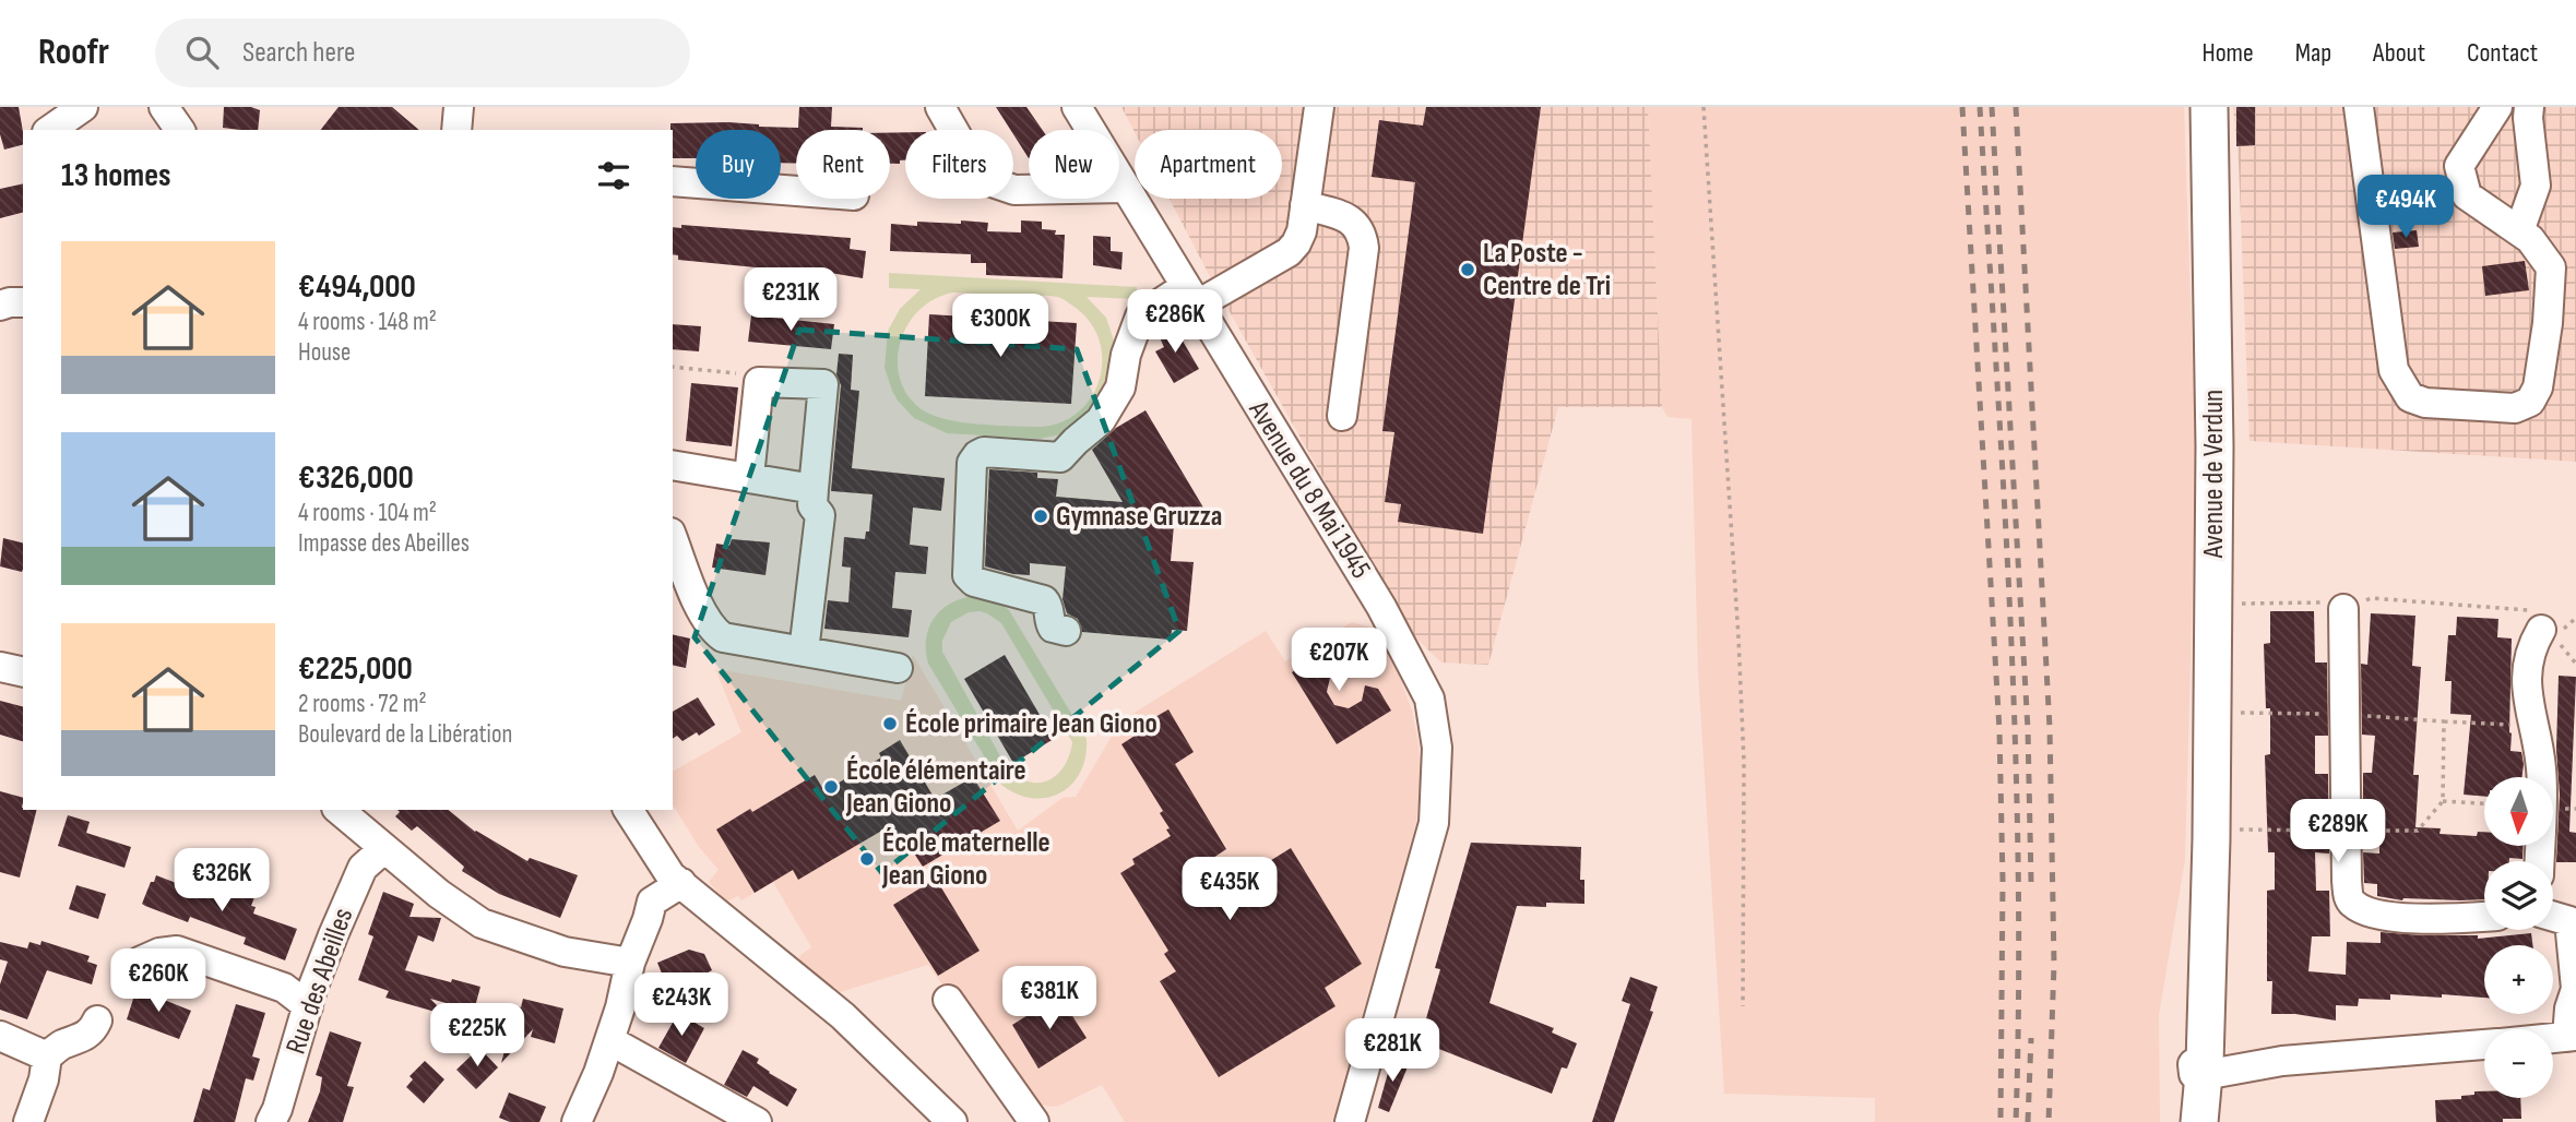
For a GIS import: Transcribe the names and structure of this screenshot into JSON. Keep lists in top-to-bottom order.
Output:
{
  "streets": {
    "main road": ["Avenue de Verdun"],
    "street": ["Avenue du 8 Mai 1945", "Rue des Abeilles"]
  },
  "places": [
    "La Poste - Centre de Tri",
    "Gymnase Gruzza",
    "École primaire Jean Giono",
    "École élémentaire Jean Giono",
    "École maternelle Jean Giono"
  ],
  "north": "bottom",
  "page": {
    "header": "Roofr",
    "search": "Search here",
    "nav": [
      "Home",
      "Map",
      "About",
      "Contact"
    ],
    "chip": [
      "Buy",
      "Rent",
      "Filters",
      "New",
      "Apartment"
    ],
    "heading": "13 homes",
    "price": [
      "€494K",
      "€231K",
      "€286K",
      "€300K",
      "€207K",
      "€289K",
      "€326K",
      "€435K",
      "€260K",
      "€381K",
      "€243K",
      "€225K",
      "€281K"
    ],
    "list": [
      {
        "name": "€494,000",
        "note": "4 rooms · 148 m² · House"
      },
      {
        "name": "€326,000",
        "note": "4 rooms · 104 m² · Impasse des Abeilles"
      },
      {
        "name": "€225,000",
        "note": "2 rooms · 72 m² · Boulevard de la Libération"
      }
    ],
    "map_buttons": ["+", "−"]
  }
}
